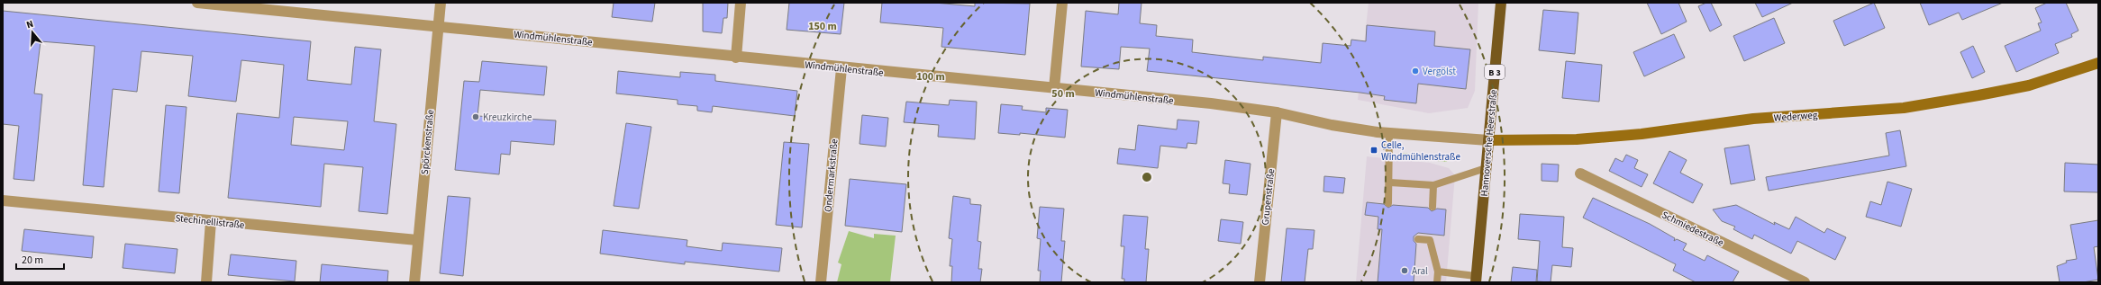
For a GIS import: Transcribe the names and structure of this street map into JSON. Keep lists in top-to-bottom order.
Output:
{
  "streets": {
    "main road": ["B 3", "Wederweg", "Hannoversche Heerstraße"],
    "street": [
      "Windmühlenstraße",
      "Spörckenstraße",
      "Ondermarkstraße",
      "Grupenstraße",
      "Stechinellistraße",
      "Schmiedestraße"
    ]
  },
  "crossings": [
    ["Windmühlenstraße", "Wederweg"],
    ["Windmühlenstraße", "Spörckenstraße"],
    ["Windmühlenstraße", "Hannoversche Heerstraße"],
    ["Windmühlenstraße", "Ondermarkstraße"],
    ["Windmühlenstraße", "Grupenstraße"],
    ["Wederweg", "Hannoversche Heerstraße"],
    ["Spörckenstraße", "Stechinellistraße"]
  ],
  "places": {
    "other": ["Vergölst", "Kreuzkirche", "Aral"],
    "transit": ["Celle, Windmühlenstraße"]
  },
  "scale_bar": "20 m",
  "north": "top",
  "rings": ["150 m", "100 m", "50 m"]
}
